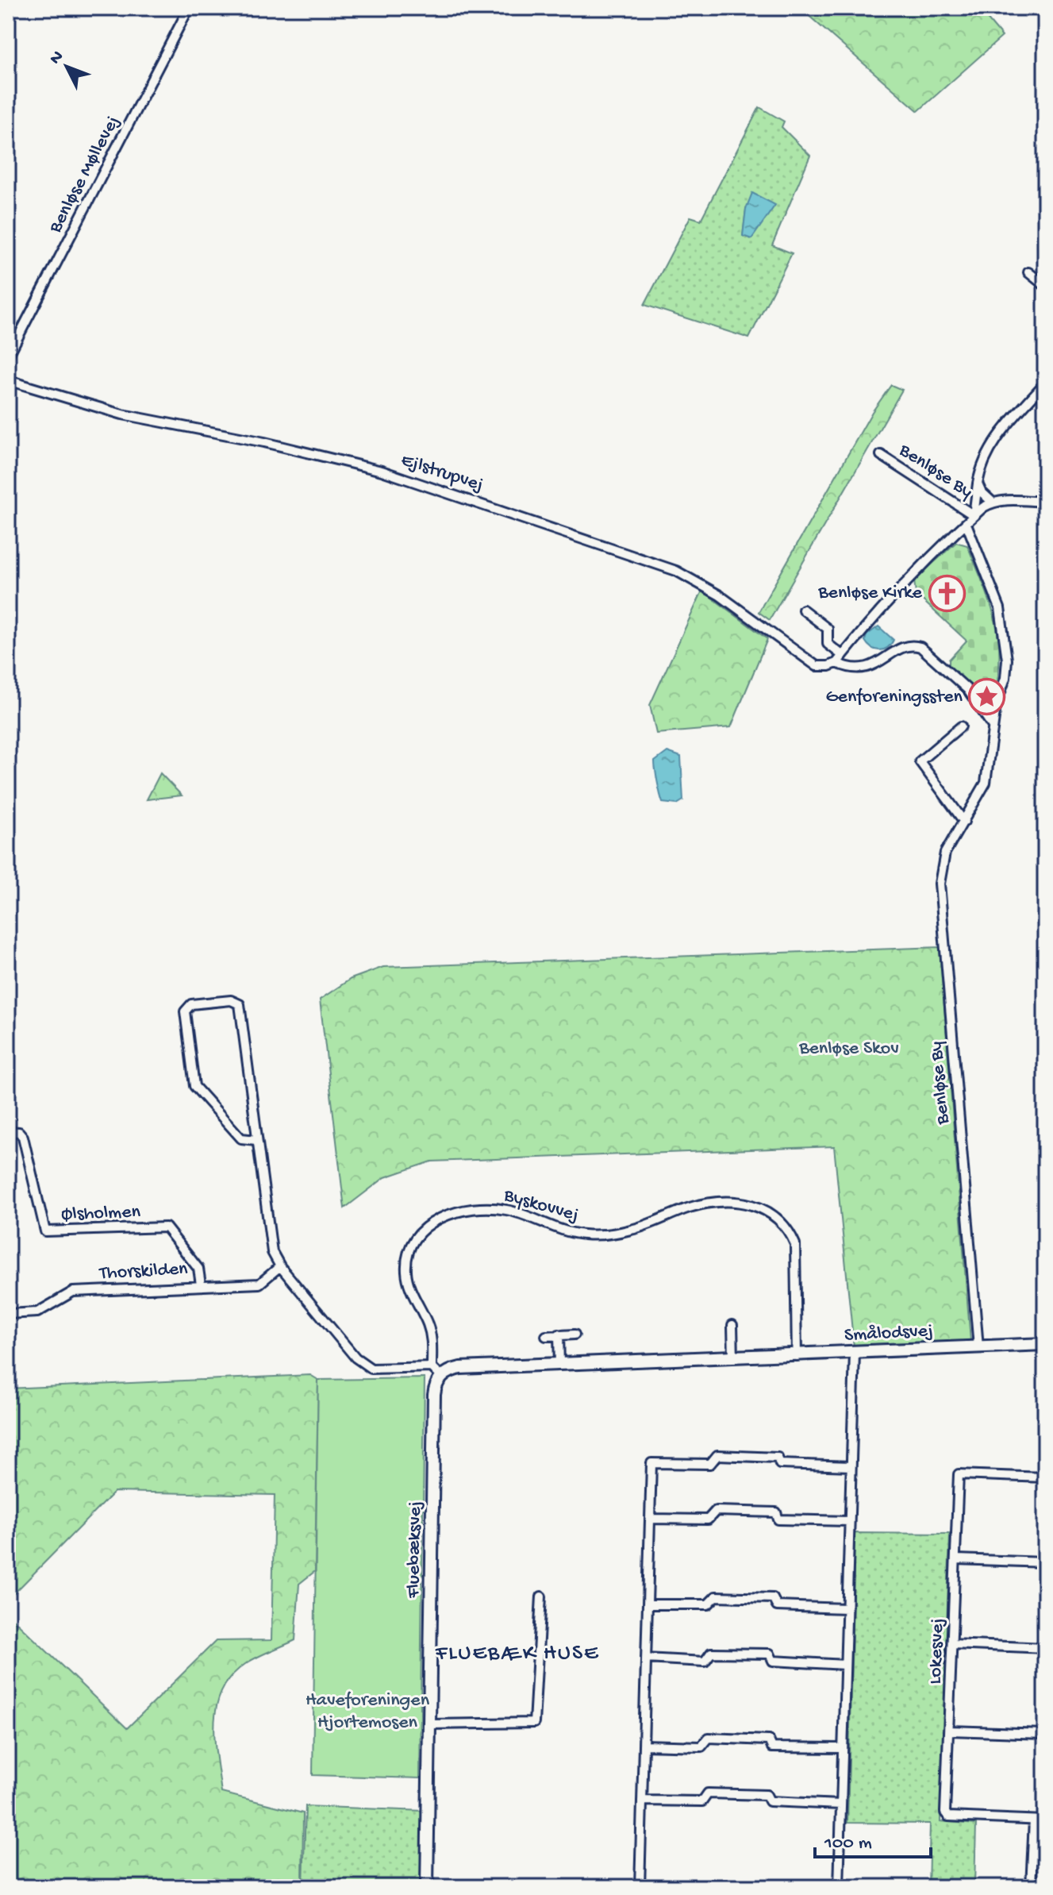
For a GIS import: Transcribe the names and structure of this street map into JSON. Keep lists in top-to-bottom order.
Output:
{
  "streets": {
    "street": [
      "Benløse Møllevej",
      "Benløse By",
      "Ejlstrupvej",
      "Byskovvej",
      "Ølsholmen",
      "Thorskilden",
      "Smålodsvej",
      "Fluebæksvej",
      "Lokesvej"
    ]
  },
  "crossings": [
    ["Benløse By", "Ejlstrupvej"],
    ["Benløse By", "Smålodsvej"],
    ["Byskovvej", "Smålodsvej"],
    ["Ølsholmen", "Thorskilden"],
    ["Smålodsvej", "Fluebæksvej"]
  ],
  "districts": ["FLUEBÆK HUSE"],
  "parks": ["Benløse Skov", "Haveforeningen Hjortemosen"],
  "places": {
    "church": ["Benløse Kirke"],
    "place": ["Genforeningssten"]
  },
  "scale_bar": "100 m",
  "north": "top left"
}
